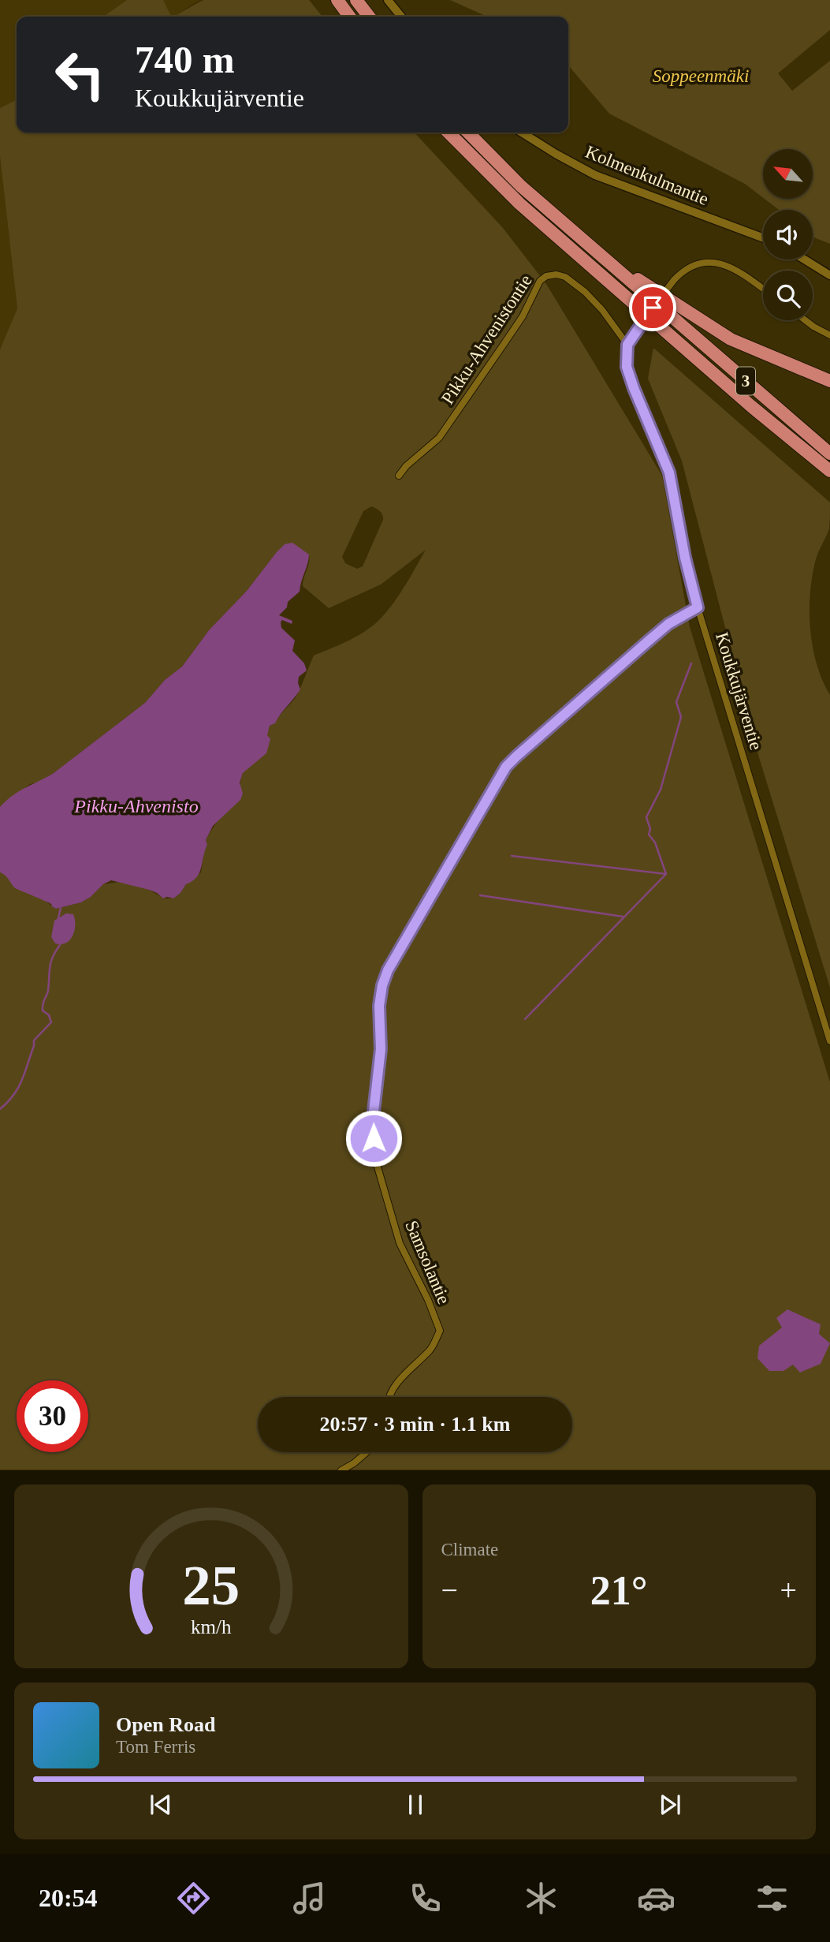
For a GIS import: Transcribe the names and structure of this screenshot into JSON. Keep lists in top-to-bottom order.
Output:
{
  "streets": {
    "highway": ["3"],
    "street": [
      "Kolmenkulmantie",
      "Pikku-Ahvenistontie",
      "Koukkujärventie",
      "Samsolantie"
    ]
  },
  "crossings": [
    ["Pikku-Ahvenistontie", "Koukkujärventie"],
    ["Koukkujärventie", "Samsolantie"]
  ],
  "water": ["Pikku-Ahvenisto"],
  "parks": ["Soppeenmäki"],
  "north": "top left",
  "page": {
    "turn": ["740 m", "Koukkujärventie"],
    "limit": "30",
    "trip": "20:57 · 3 min · 1.1 km",
    "tile": "Climate",
    "heat": ["−", "21°", "+"],
    "song": ["Open Road", "Tom Ferris"],
    "tabs": "20:54",
    "gauge": ["25", "km/h"]
  }
}
